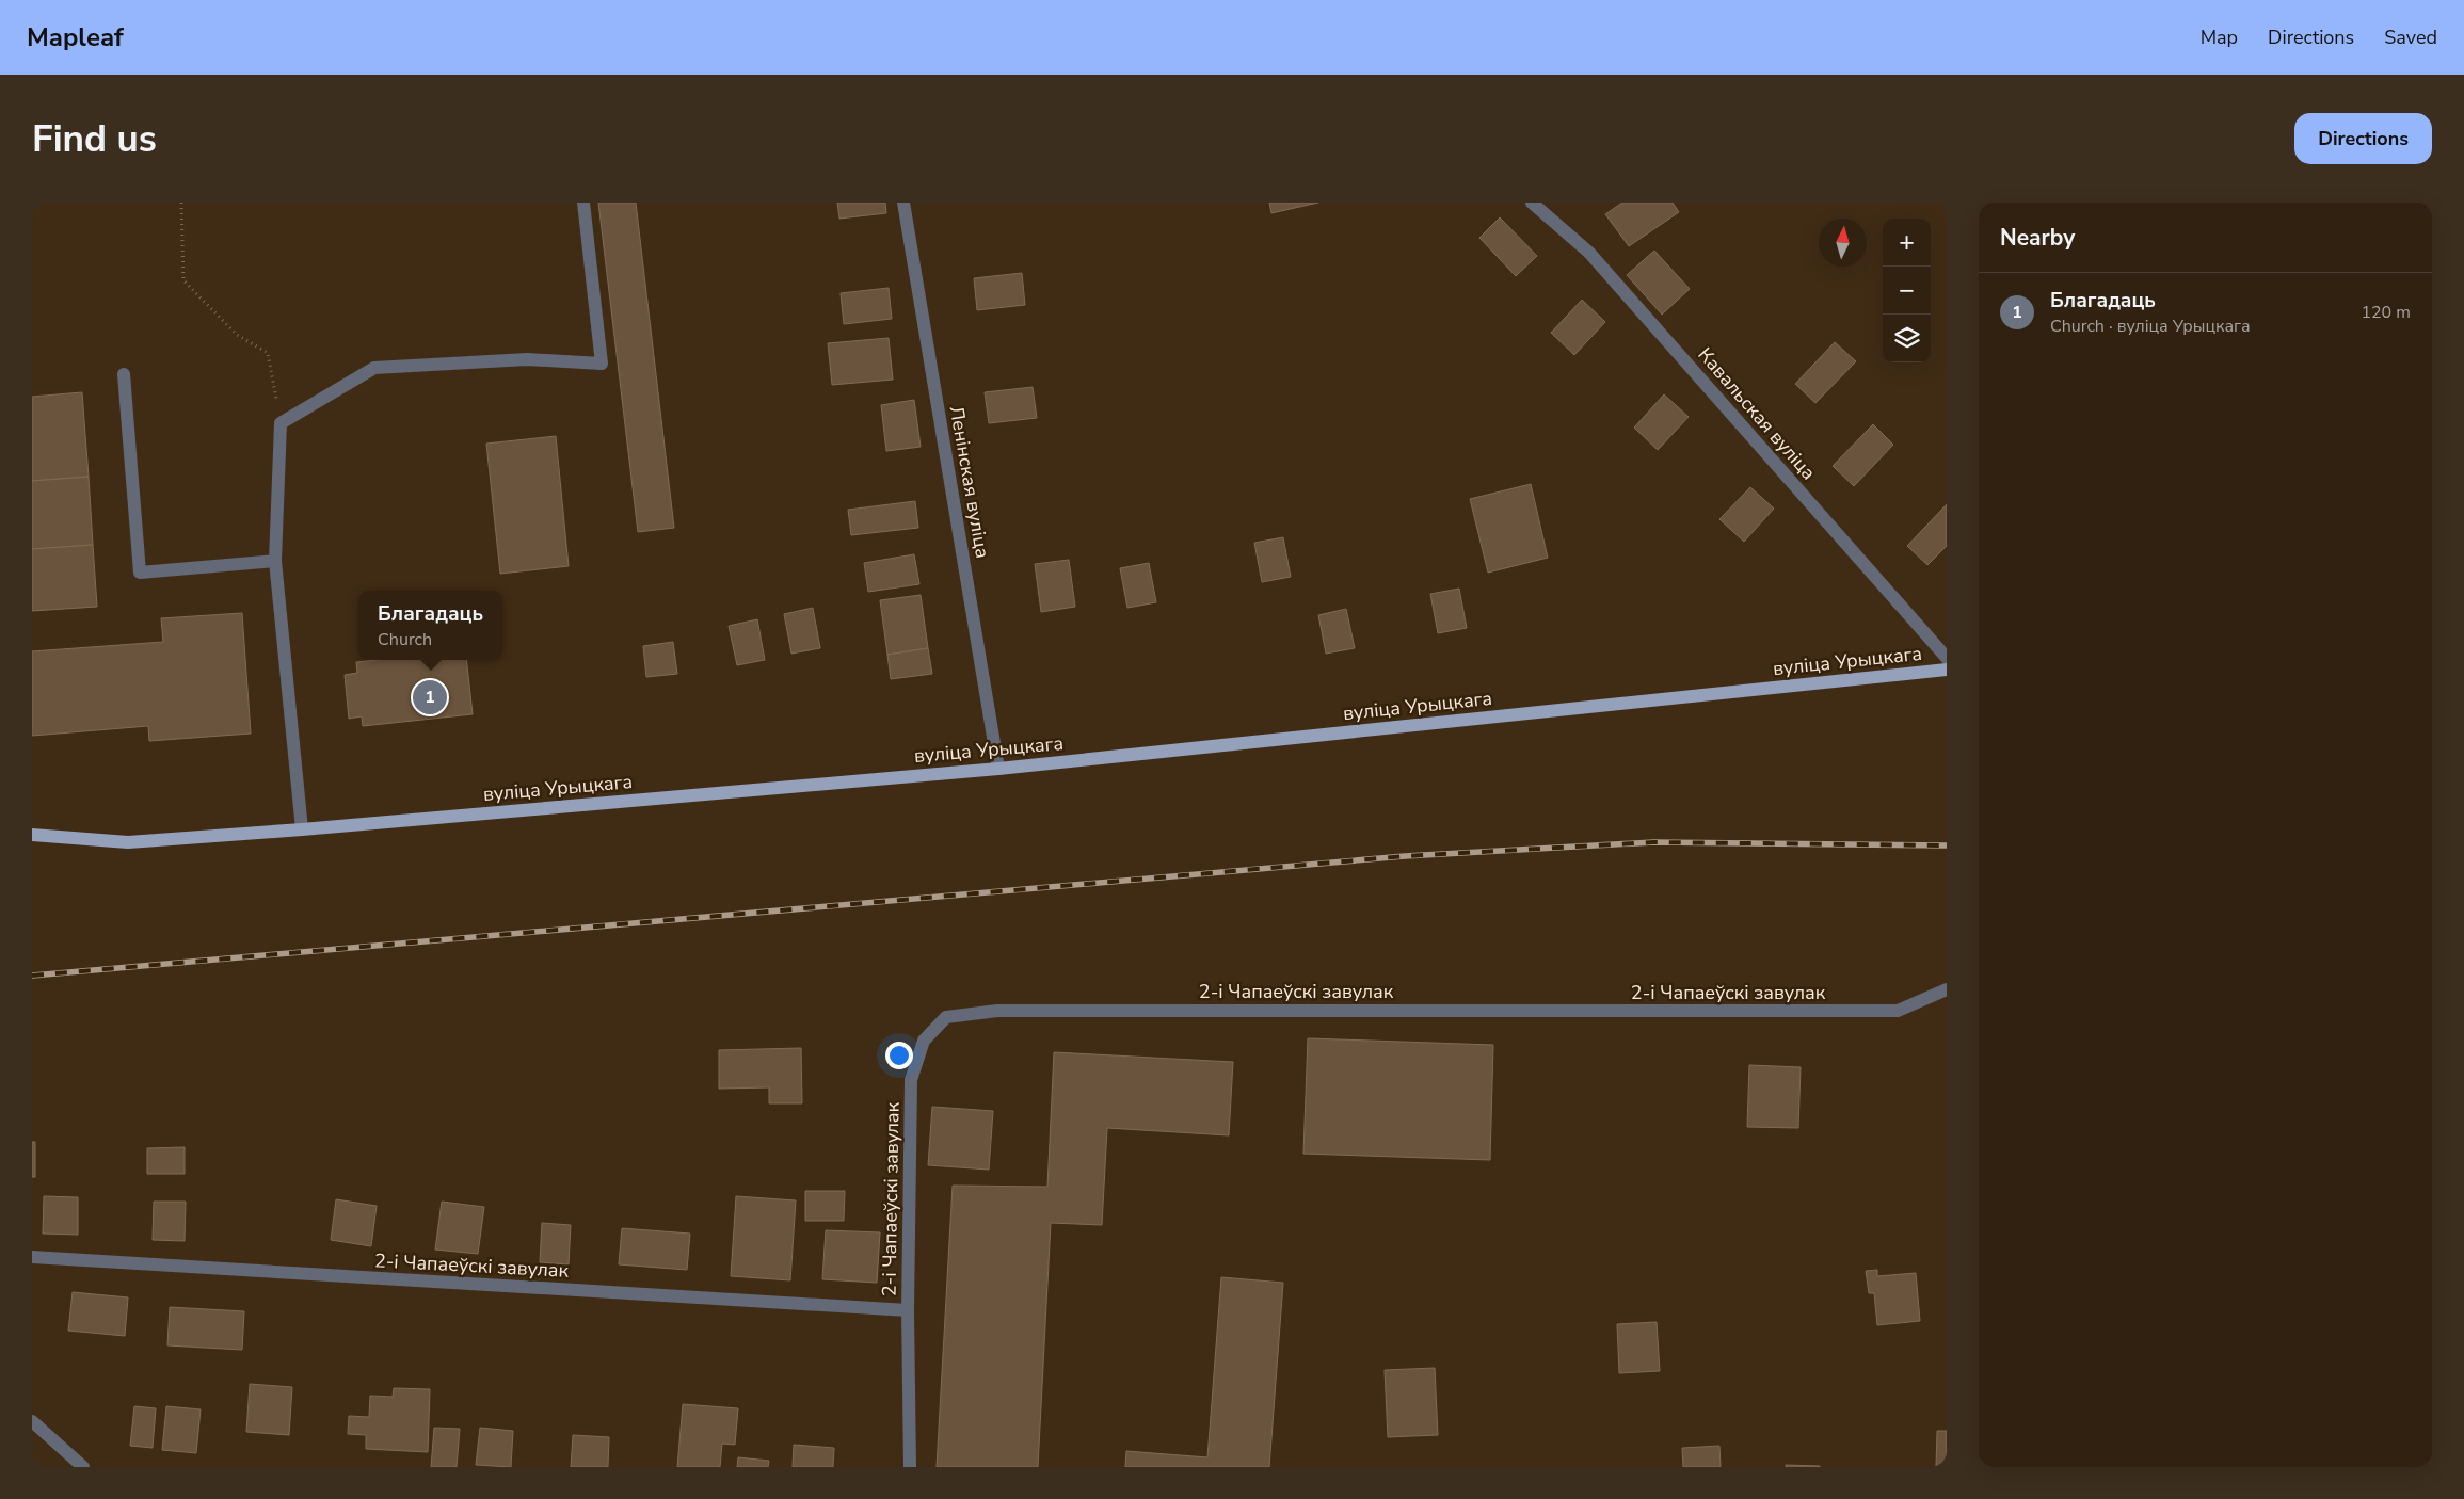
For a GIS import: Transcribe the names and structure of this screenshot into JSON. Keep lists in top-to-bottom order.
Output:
{
  "streets": {
    "main road": ["вуліца Урыцкага"],
    "street": ["Кавальская вуліца", "Ленінская вуліца", "2-і Чапаеўскі завулак"]
  },
  "crossings": [
    ["Ленінская вуліца", "вуліца Урыцкага"]
  ],
  "north": "top",
  "page": {
    "header": "Mapleaf",
    "nav": ["Map", "Directions", "Saved"],
    "buttons": "Directions",
    "title": "Find us",
    "heading": "Nearby",
    "map_buttons": ["+", "−"],
    "list": [
      {
        "mark": "1",
        "name": "Благадаць",
        "note": "Church · вуліца Урыцкага",
        "value": "120 m"
      }
    ],
    "popup": ["Благадаць", "Church"],
    "pins": "1"
  }
}
